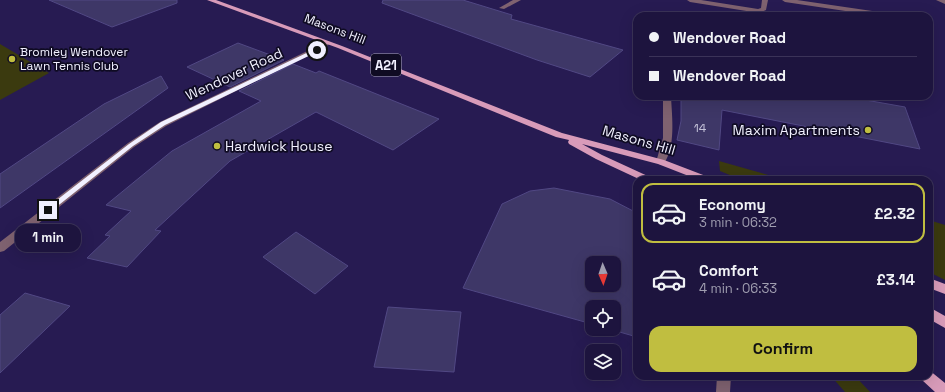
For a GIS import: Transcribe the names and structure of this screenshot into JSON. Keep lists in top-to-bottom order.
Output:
{
  "streets": {
    "main road": ["Masons Hill", "A21"],
    "street": ["Wendover Road"]
  },
  "crossings": [
    ["Masons Hill", "Wendover Road"]
  ],
  "places": ["Bromley Wendover Lawn Tennis Club", "Maxim Apartments", "Hardwick House"],
  "house_numbers": ["14"],
  "north": "bottom",
  "page": {
    "banner": ["Wendover Road", "Wendover Road"],
    "list": [
      {
        "name": "Economy",
        "note": "3 min · 06:32",
        "value": "£2.32"
      },
      {
        "name": "Comfort",
        "note": "4 min · 06:33",
        "value": "£3.14"
      }
    ],
    "bubble": "1 min",
    "buttons": "Confirm"
  }
}
